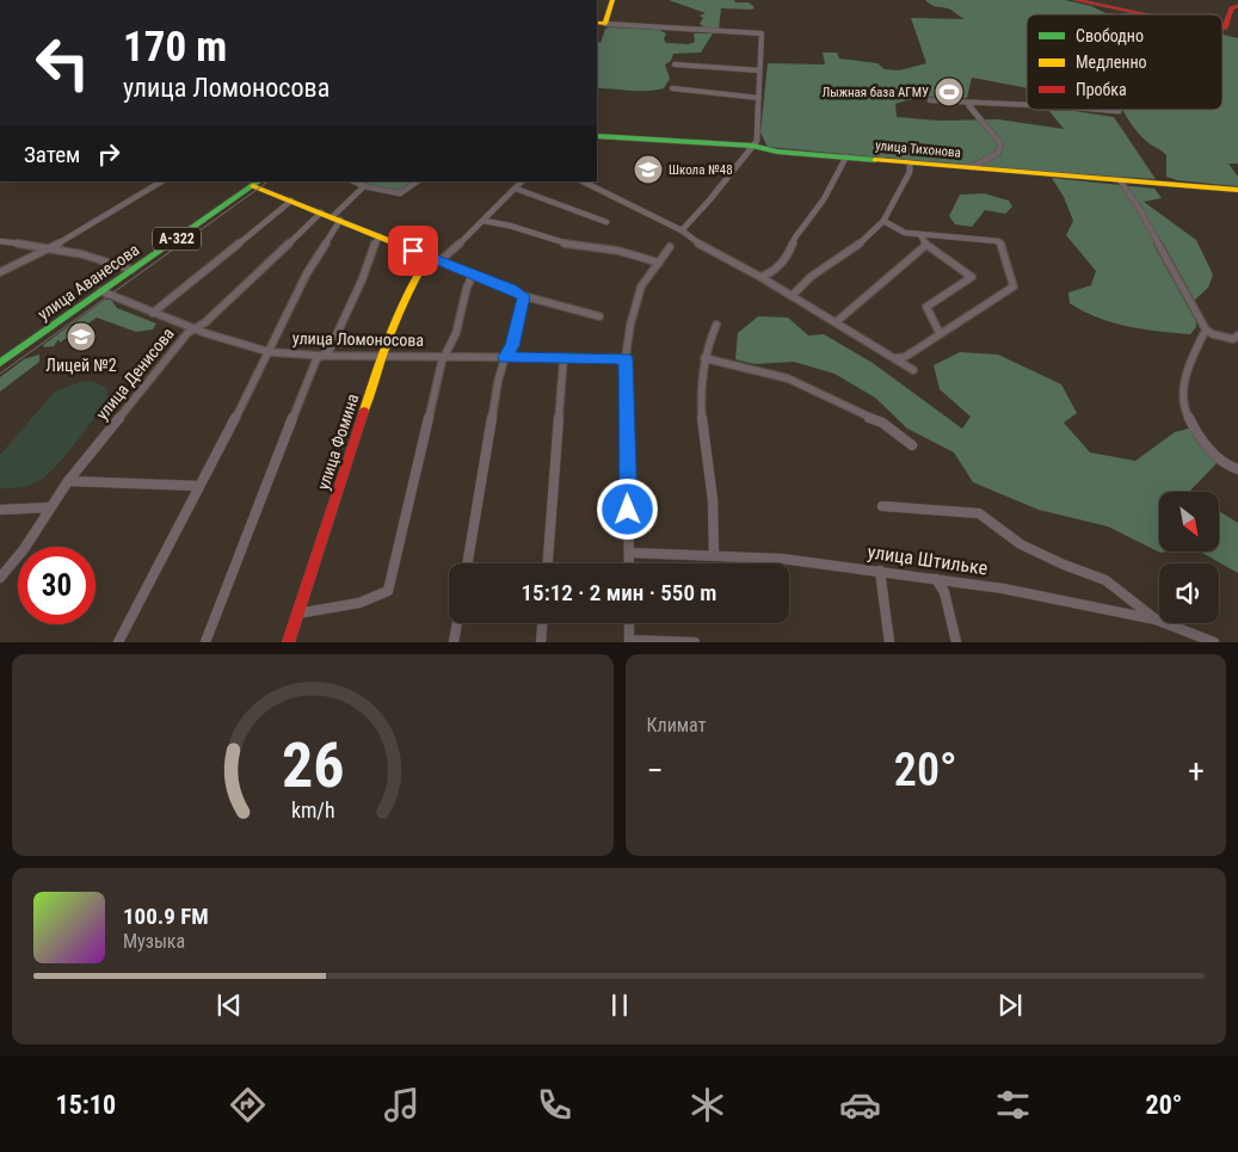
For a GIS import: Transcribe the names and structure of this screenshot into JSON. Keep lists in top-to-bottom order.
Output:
{
  "streets": {
    "main road": [
      "улица Тихонова",
      "А-322",
      "улица Аванесова",
      "улица Фомина"
    ],
    "street": ["улица Ломоносова", "улица Денисова", "улица Штильке"]
  },
  "crossings": [
    ["улица Аванесова", "улица Ломоносова"],
    ["улица Ломоносова", "улица Денисова"],
    ["улица Ломоносова", "улица Фомина"]
  ],
  "places": {
    "sports": ["Лыжная база АГМУ"],
    "school or university": ["Школа №48", "Лицей №2"]
  },
  "legend": ["Свободно", "Медленно", "Пробка"],
  "north": "bottom right",
  "page": {
    "turn": ["170 m", "улица Ломоносова"],
    "then": "Затем",
    "limit": "30",
    "trip": "15:12 · 2 мин · 550 m",
    "tile": "Климат",
    "heat": ["−", "20°", "+"],
    "song": ["100.9 FM", "Музыка"],
    "tabs": ["15:10", "20°"],
    "gauge": ["26", "km/h"]
  }
}
